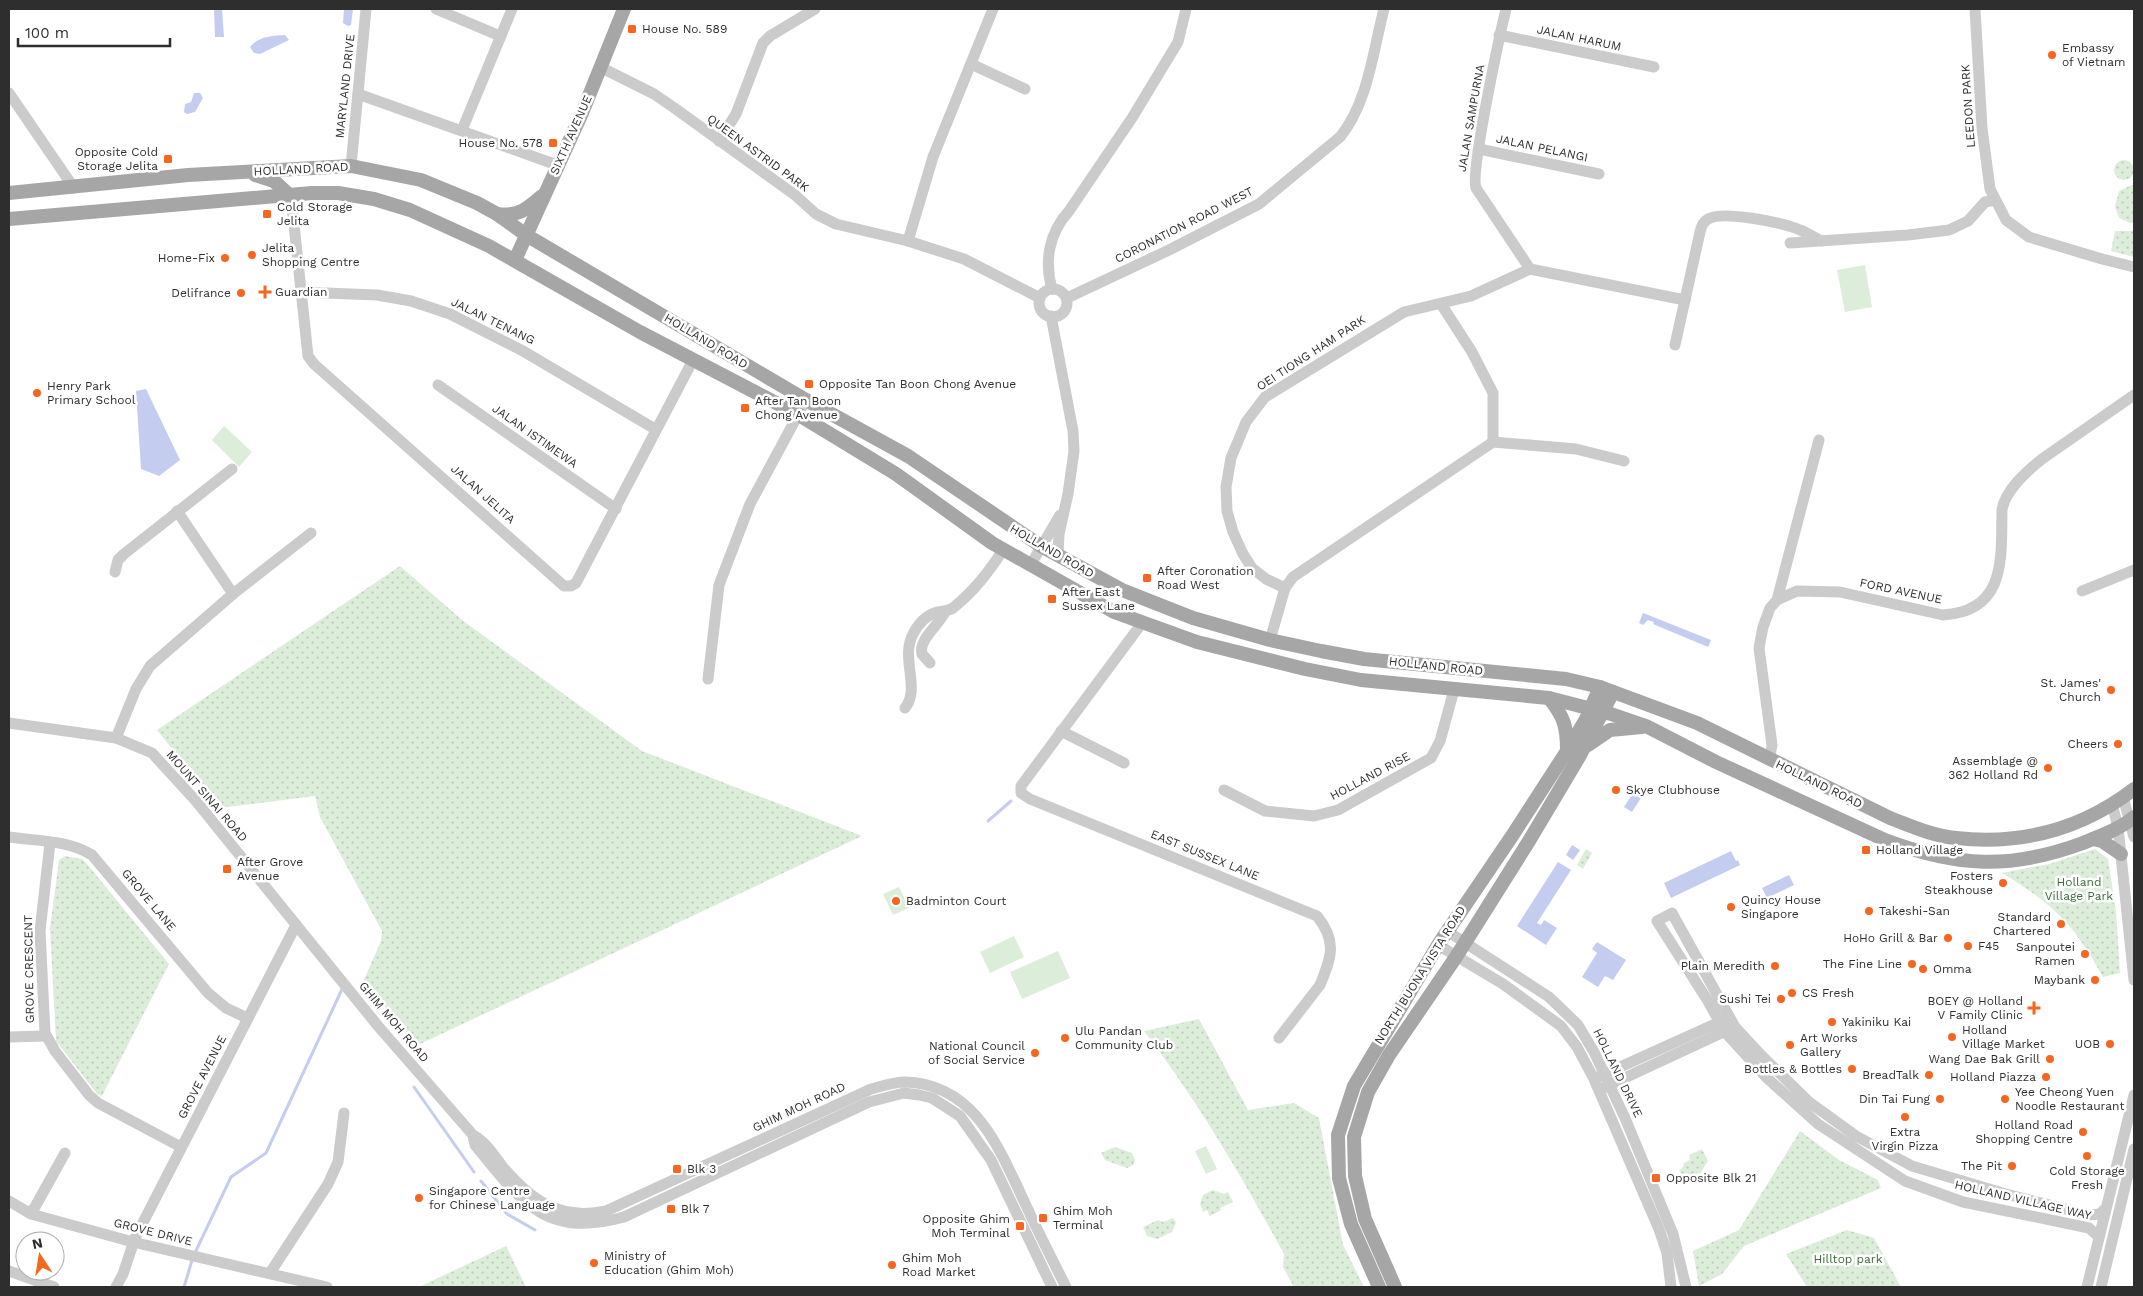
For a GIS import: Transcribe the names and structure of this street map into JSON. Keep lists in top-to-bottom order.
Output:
{
  "streets": {
    "main road": ["SIXTH AVENUE", "HOLLAND ROAD", "NORTH BUONA VISTA ROAD"],
    "street": [
      "JALAN HARUM",
      "MARYLAND DRIVE",
      "LEEDON PARK",
      "JALAN SAMPURNA",
      "JALAN PELANGI",
      "QUEEN ASTRID PARK",
      "CORONATION ROAD WEST",
      "JALAN TENANG",
      "OEI TIONG HAM PARK",
      "JALAN ISTIMEWA",
      "JALAN JELITA",
      "FORD AVENUE",
      "HOLLAND RISE",
      "MOUNT SINAI ROAD",
      "EAST SUSSEX LANE",
      "GROVE LANE",
      "GROVE CRESCENT",
      "GHIM MOH ROAD",
      "HOLLAND DRIVE",
      "GROVE AVENUE",
      "HOLLAND VILLAGE WAY",
      "GROVE DRIVE"
    ]
  },
  "crossings": [
    ["JALAN HARUM", "JALAN SAMPURNA"],
    ["MARYLAND DRIVE", "HOLLAND ROAD"],
    ["JALAN SAMPURNA", "JALAN PELANGI"],
    ["JALAN SAMPURNA", "OEI TIONG HAM PARK"],
    ["SIXTH AVENUE", "QUEEN ASTRID PARK"],
    ["SIXTH AVENUE", "HOLLAND ROAD"],
    ["QUEEN ASTRID PARK", "CORONATION ROAD WEST"],
    ["HOLLAND ROAD", "JALAN JELITA"],
    ["HOLLAND ROAD", "HOLLAND RISE"],
    ["HOLLAND ROAD", "EAST SUSSEX LANE"],
    ["HOLLAND ROAD", "NORTH BUONA VISTA ROAD"],
    ["JALAN TENANG", "JALAN JELITA"],
    ["JALAN ISTIMEWA", "JALAN JELITA"],
    ["MOUNT SINAI ROAD", "GHIM MOH ROAD"],
    ["MOUNT SINAI ROAD", "GROVE AVENUE"],
    ["GROVE LANE", "GROVE CRESCENT"],
    ["GROVE LANE", "GROVE AVENUE"],
    ["GROVE CRESCENT", "GROVE AVENUE"],
    ["NORTH BUONA VISTA ROAD", "HOLLAND DRIVE"],
    ["GHIM MOH ROAD", "GROVE AVENUE"],
    ["GROVE AVENUE", "GROVE DRIVE"]
  ],
  "parks": ["Holland Village Park", "Hilltop park"],
  "places": {
    "transit": [
      "House No. 589",
      "House No. 578",
      "Opposite Cold Storage Jelita",
      "Cold Storage Jelita",
      "Opposite Tan Boon Chong Avenue",
      "After Tan Boon Chong Avenue",
      "After Coronation Road West",
      "After East Sussex Lane",
      "Holland Village",
      "After Grove Avenue",
      "Blk 3",
      "Opposite Blk 21",
      "Blk 7",
      "Ghim Moh Terminal",
      "Opposite Ghim Moh Terminal"
    ],
    "other": [
      "Embassy of Vietnam",
      "Jelita Shopping Centre",
      "Home-Fix",
      "Delifrance",
      "Henry Park Primary School",
      "St. James' Church",
      "Cheers",
      "Assemblage @ 362 Holland Rd",
      "Skye Clubhouse",
      "Fosters Steakhouse",
      "Badminton Court",
      "Quincy House Singapore",
      "Takeshi-San",
      "Standard Chartered",
      "HoHo Grill & Bar",
      "F45",
      "Sanpoutei Ramen",
      "The Fine Line",
      "Plain Meredith",
      "Omma",
      "Maybank",
      "CS Fresh",
      "Sushi Tei",
      "Yakiniku Kai",
      "Holland Village Market",
      "Ulu Pandan Community Club",
      "UOB",
      "Art Works Gallery",
      "National Council of Social Service",
      "Wang Dae Bak Grill",
      "Bottles & Bottles",
      "BreadTalk",
      "Holland Piazza",
      "Din Tai Fung",
      "Yee Cheong Yuen Noodle Restaurant",
      "Extra Virgin Pizza",
      "Holland Road Shopping Centre",
      "Cold Storage Fresh",
      "The Pit",
      "Singapore Centre for Chinese Language",
      "Ministry of Education (Ghim Moh)",
      "Ghim Moh Road Market"
    ],
    "health": ["Guardian", "BOEY @ Holland V Family Clinic"]
  },
  "scale_bar": "100 m",
  "north": "top"
}
